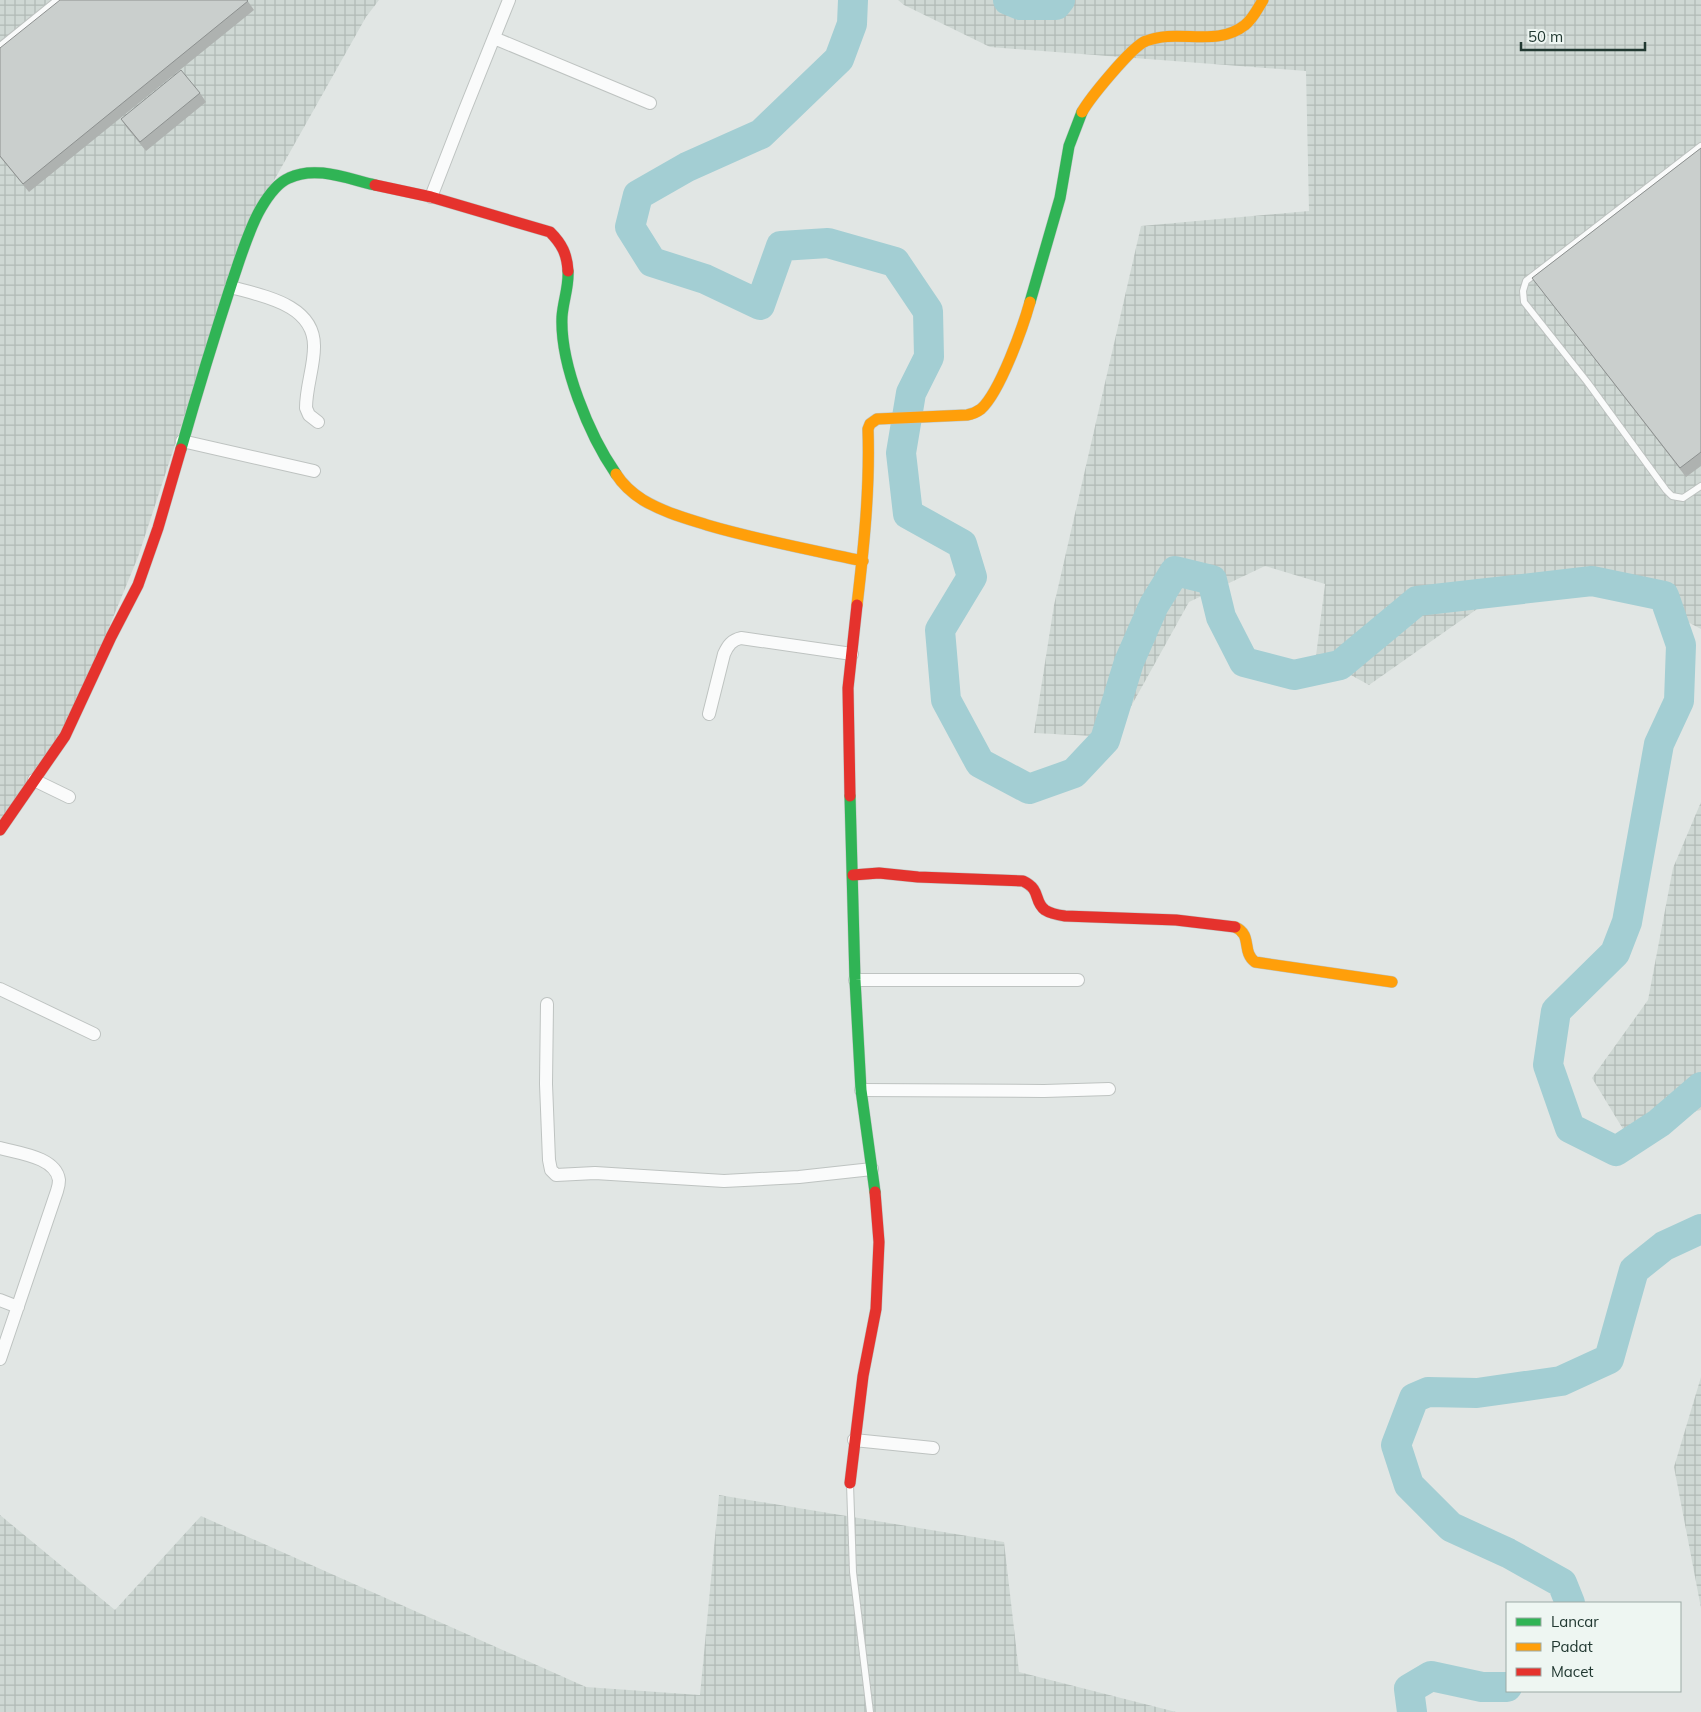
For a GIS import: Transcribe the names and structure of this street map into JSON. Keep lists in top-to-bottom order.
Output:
{
  "legend": ["Lancar", "Padat", "Macet"],
  "scale_bar": "50 m"
}
